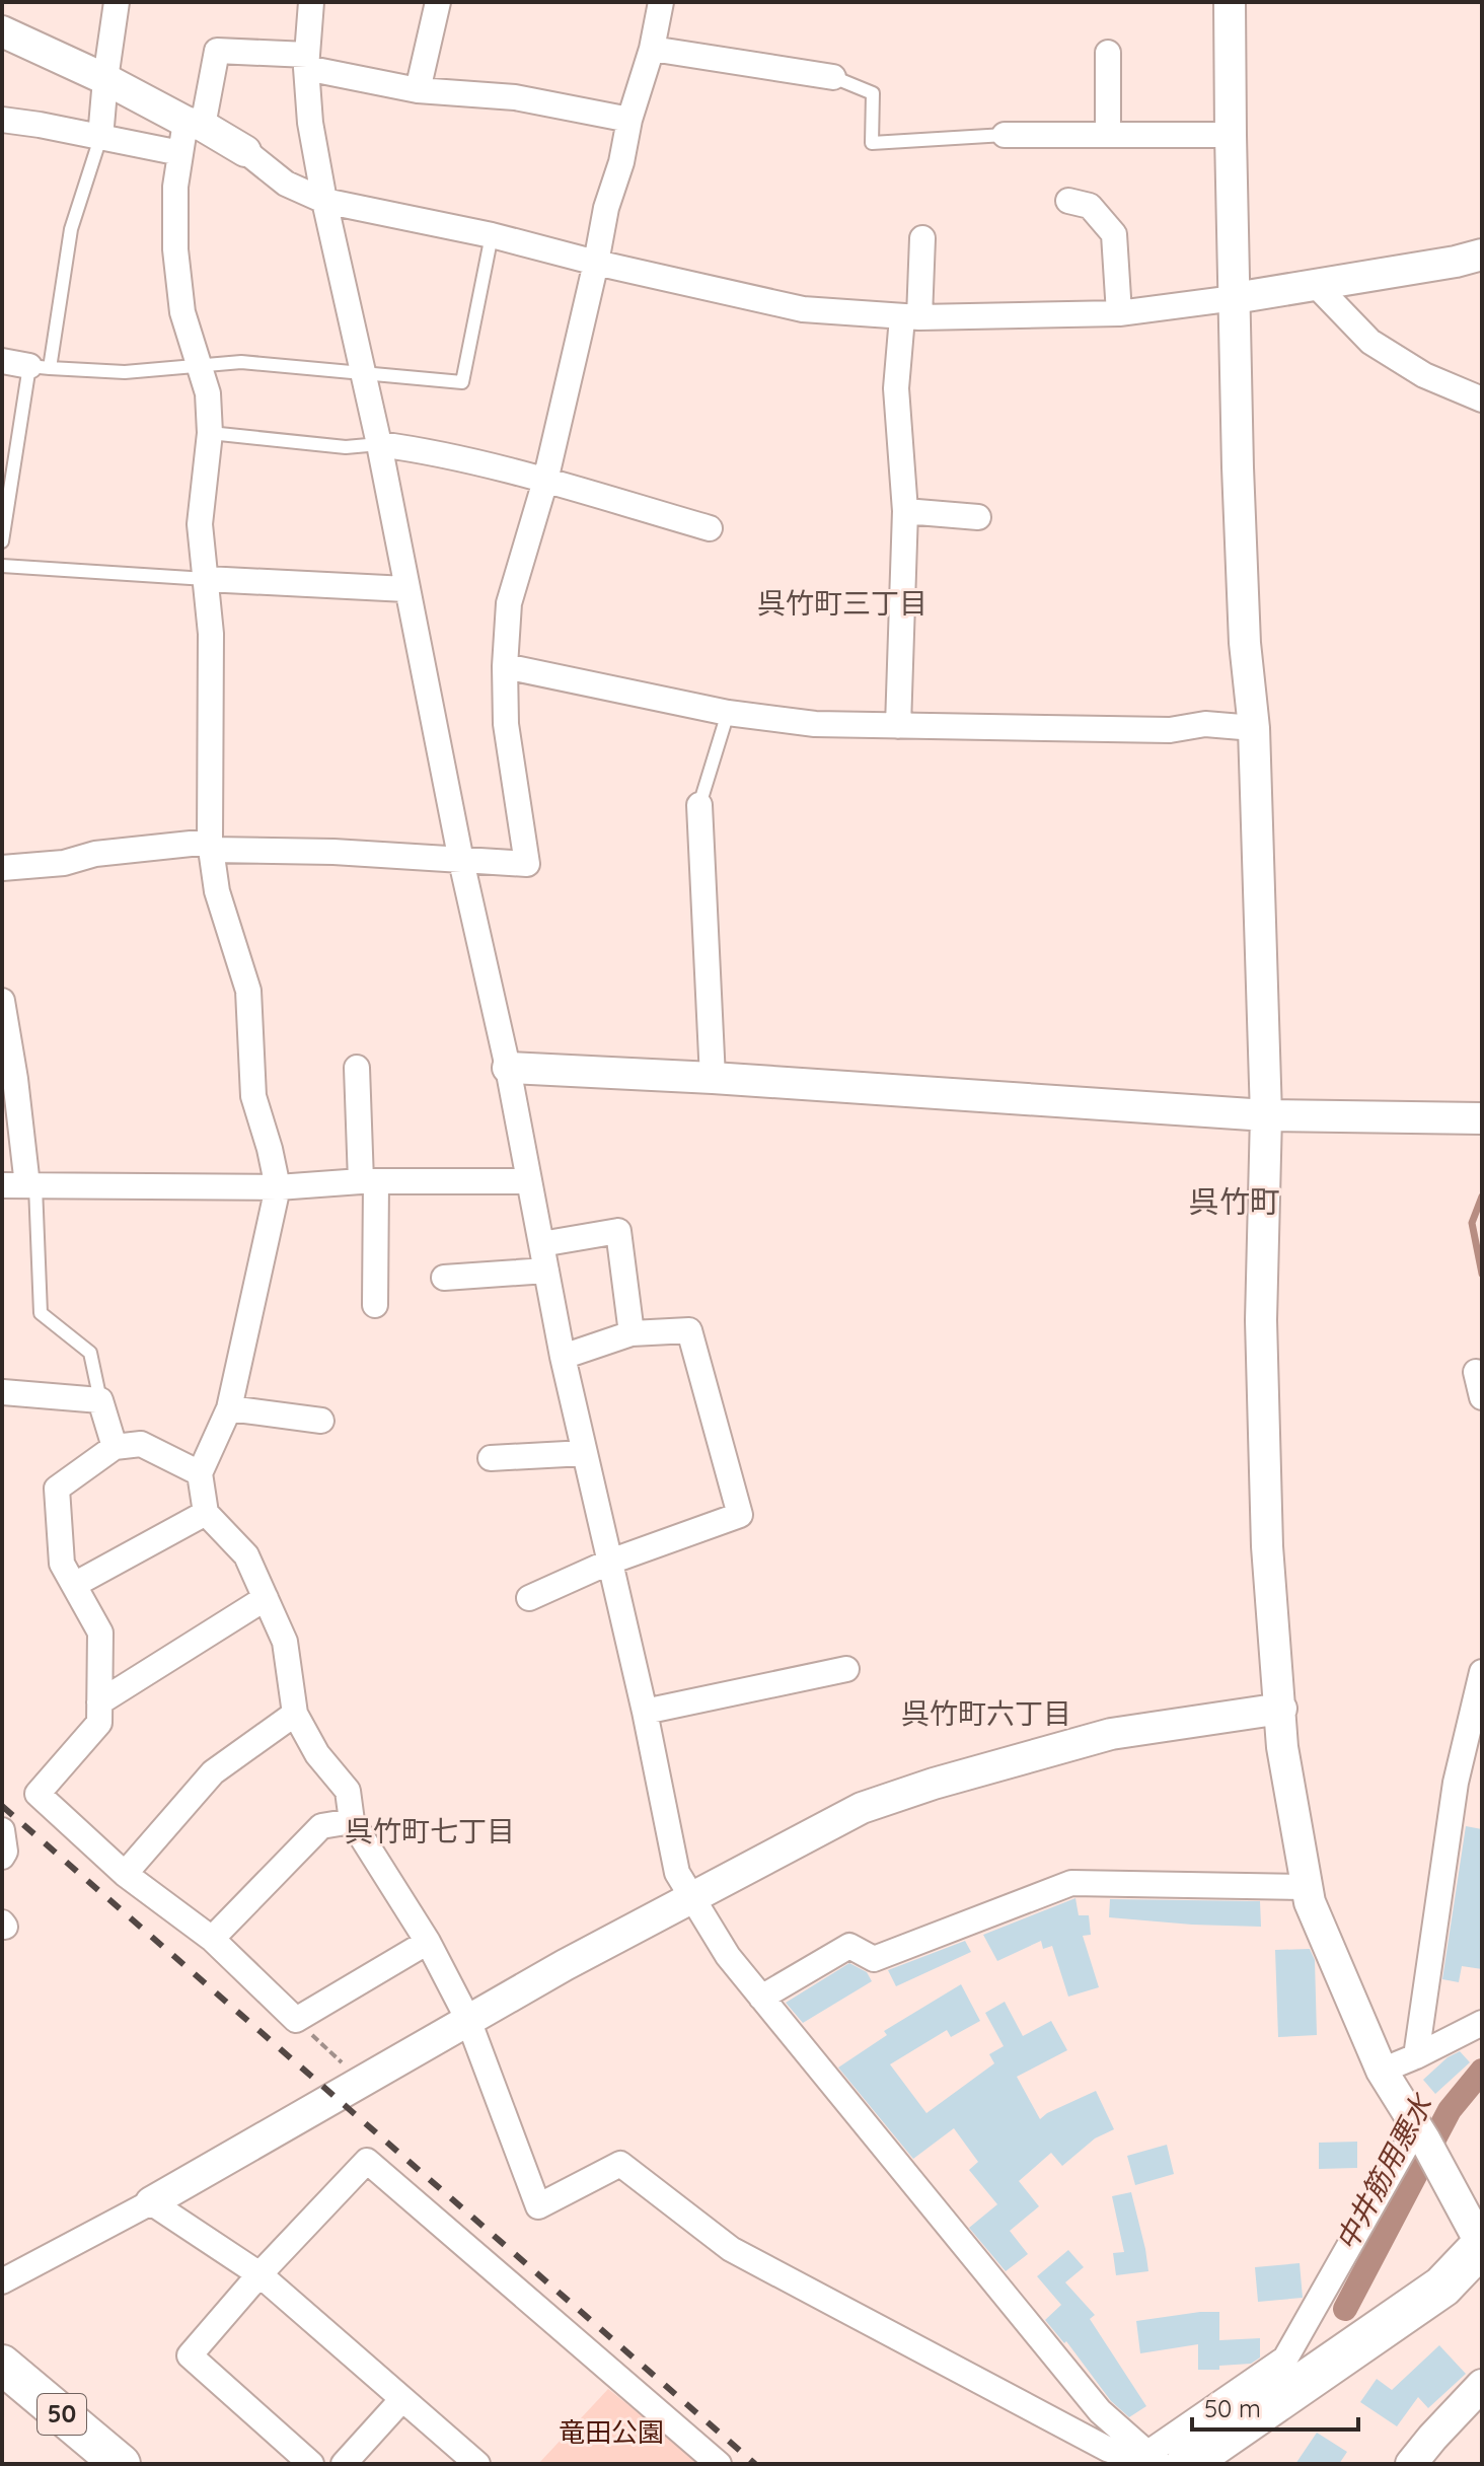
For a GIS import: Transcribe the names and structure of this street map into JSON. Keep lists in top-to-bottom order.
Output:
{
  "streets": {
    "main road": ["50"]
  },
  "districts": [
    "呉竹町三丁目",
    "呉竹町",
    "呉竹町六丁目",
    "呉竹町七丁目"
  ],
  "water": ["中井筋用悪水"],
  "parks": ["竜田公園"],
  "scale_bar": "50 m"
}
